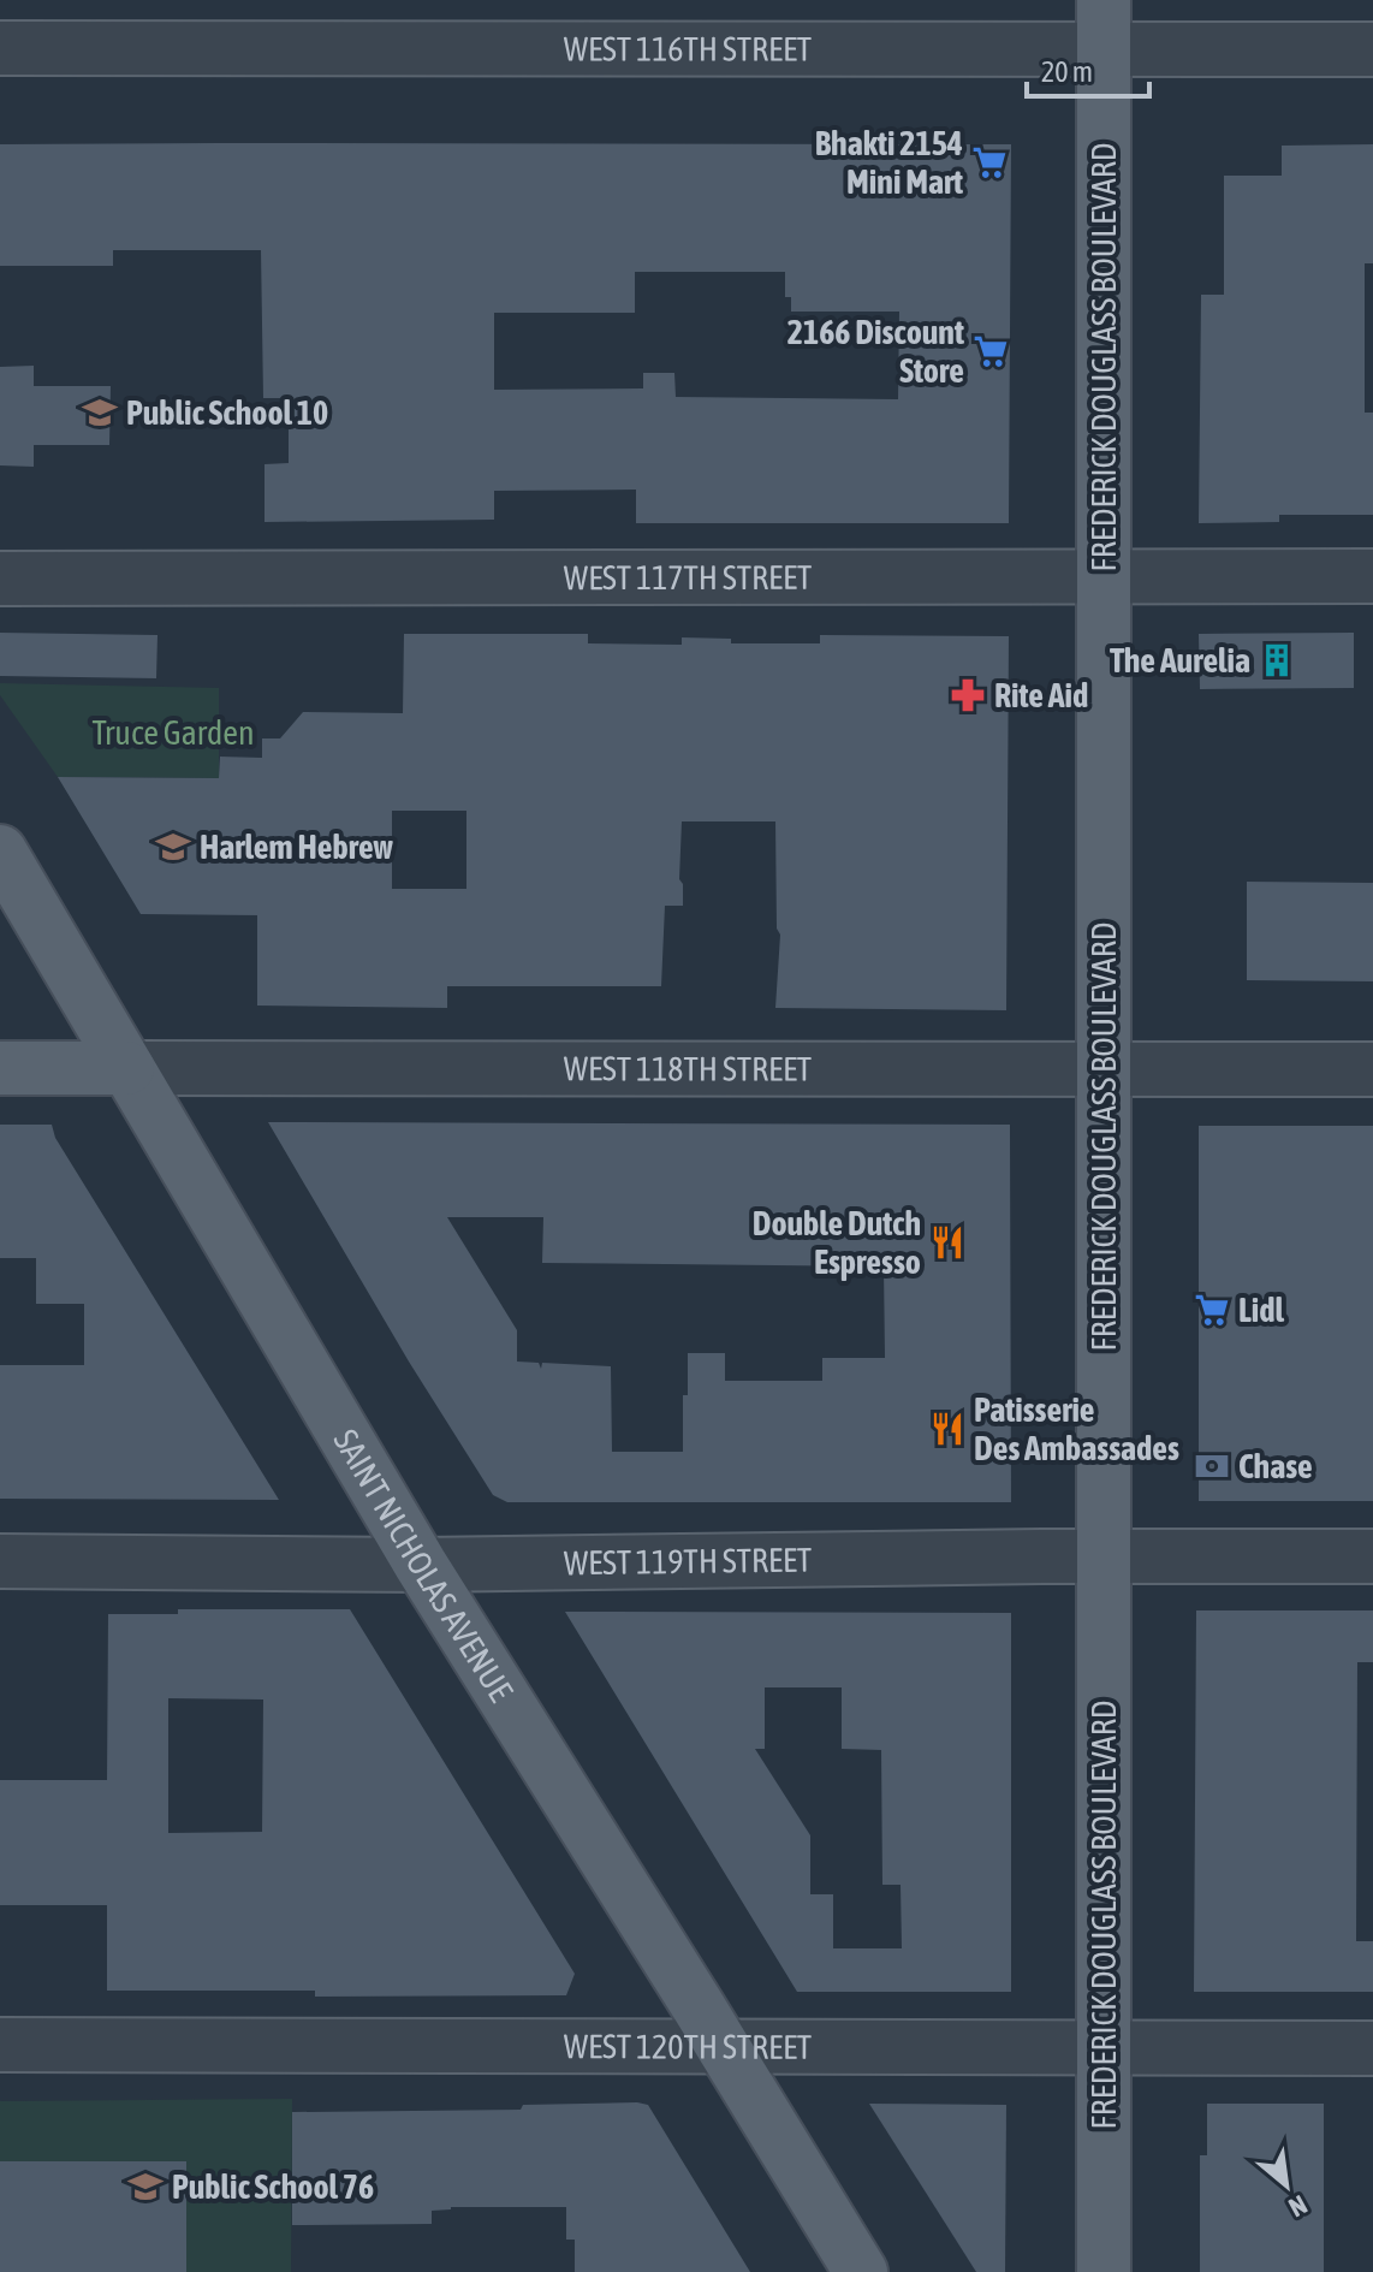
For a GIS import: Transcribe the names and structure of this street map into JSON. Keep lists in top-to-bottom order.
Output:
{
  "streets": {
    "main road": ["FREDERICK DOUGLASS BOULEVARD", "WEST 118TH STREET", "SAINT NICHOLAS AVENUE"],
    "street": [
      "WEST 116TH STREET",
      "WEST 117TH STREET",
      "WEST 119TH STREET",
      "WEST 120TH STREET"
    ]
  },
  "crossings": [
    ["WEST 116TH STREET", "FREDERICK DOUGLASS BOULEVARD"],
    ["FREDERICK DOUGLASS BOULEVARD", "WEST 117TH STREET"],
    ["FREDERICK DOUGLASS BOULEVARD", "WEST 118TH STREET"],
    ["FREDERICK DOUGLASS BOULEVARD", "WEST 119TH STREET"],
    ["FREDERICK DOUGLASS BOULEVARD", "WEST 120TH STREET"],
    ["WEST 118TH STREET", "SAINT NICHOLAS AVENUE"],
    ["WEST 119TH STREET", "SAINT NICHOLAS AVENUE"],
    ["SAINT NICHOLAS AVENUE", "WEST 120TH STREET"]
  ],
  "parks": ["Truce Garden"],
  "places": {
    "supermarket": ["Bhakti 2154 Mini Mart", "2166 Discount Store", "Lidl"],
    "school or university": ["Public School 10", "Harlem Hebrew", "Public School 76"],
    "building": ["The Aurelia"],
    "pharmacy": ["Rite Aid"],
    "restaurant": ["Double Dutch Espresso", "Patisserie Des Ambassades"],
    "bank": ["Chase"]
  },
  "scale_bar": "20 m",
  "north": "bottom right"
}
